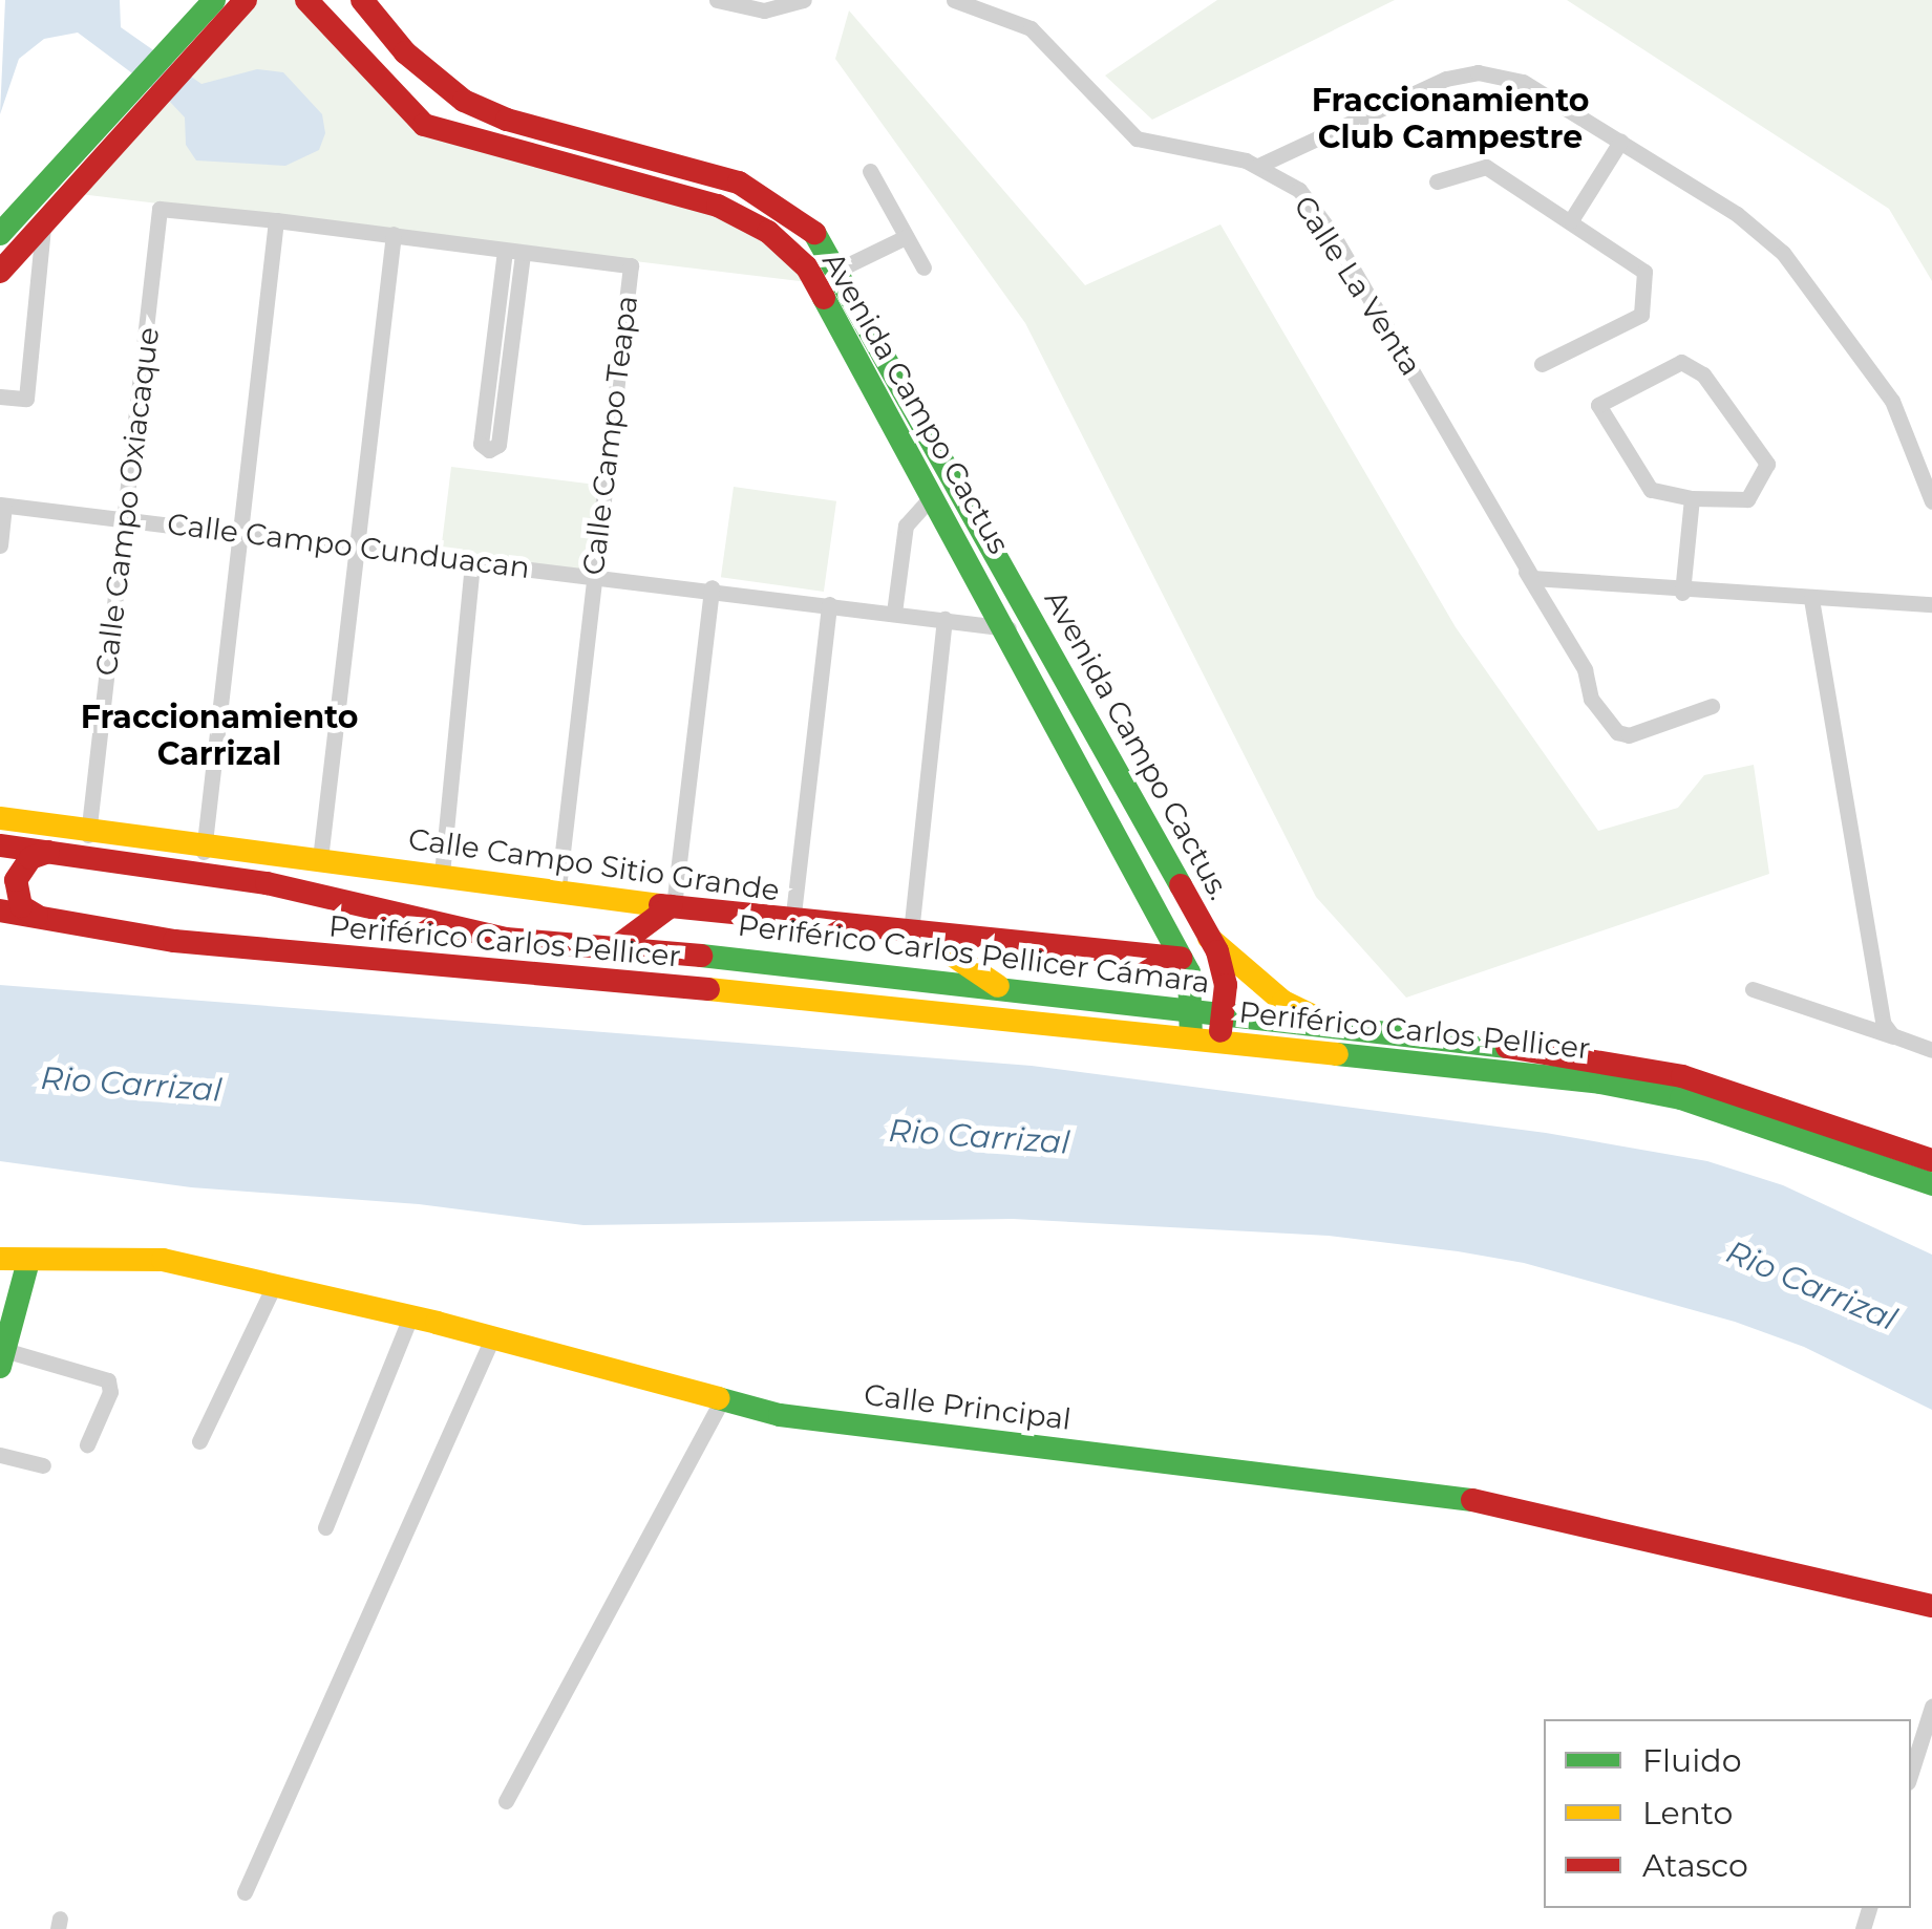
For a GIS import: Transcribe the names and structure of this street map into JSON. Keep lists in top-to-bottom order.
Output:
{
  "streets": {
    "main road": [
      "Avenida Campo Cactus",
      "Avenida Campo Cactus.",
      "Calle Campo Sitio Grande",
      "Periférico Carlos Pellicer",
      "Periférico Carlos Pellicer Cámara",
      "Calle Principal"
    ],
    "street": [
      "Calle La Venta",
      "Calle Campo Teapa",
      "Calle Campo Oxiacaque",
      "Calle Campo Cunduacan"
    ]
  },
  "crossings": [
    ["Avenida Campo Cactus", "Calle Campo Cunduacan"],
    ["Avenida Campo Cactus", "Calle Campo Sitio Grande"],
    ["Avenida Campo Cactus", "Periférico Carlos Pellicer"],
    ["Avenida Campo Cactus", "Periférico Carlos Pellicer Cámara"],
    ["Calle Campo Teapa", "Calle Campo Oxiacaque"],
    ["Calle Campo Teapa", "Calle Campo Cunduacan"],
    ["Calle Campo Teapa", "Calle Campo Sitio Grande"],
    ["Calle Campo Oxiacaque", "Calle Campo Cunduacan"],
    ["Calle Campo Oxiacaque", "Calle Campo Sitio Grande"],
    ["Calle Campo Oxiacaque", "Periférico Carlos Pellicer Cámara"],
    ["Avenida Campo Cactus.", "Periférico Carlos Pellicer"],
    ["Avenida Campo Cactus.", "Periférico Carlos Pellicer Cámara"]
  ],
  "districts": ["Fraccionamiento Club Campestre", "Fraccionamiento Carrizal"],
  "water": ["Rio Carrizal"],
  "legend": ["Fluido", "Lento", "Atasco"]
}
